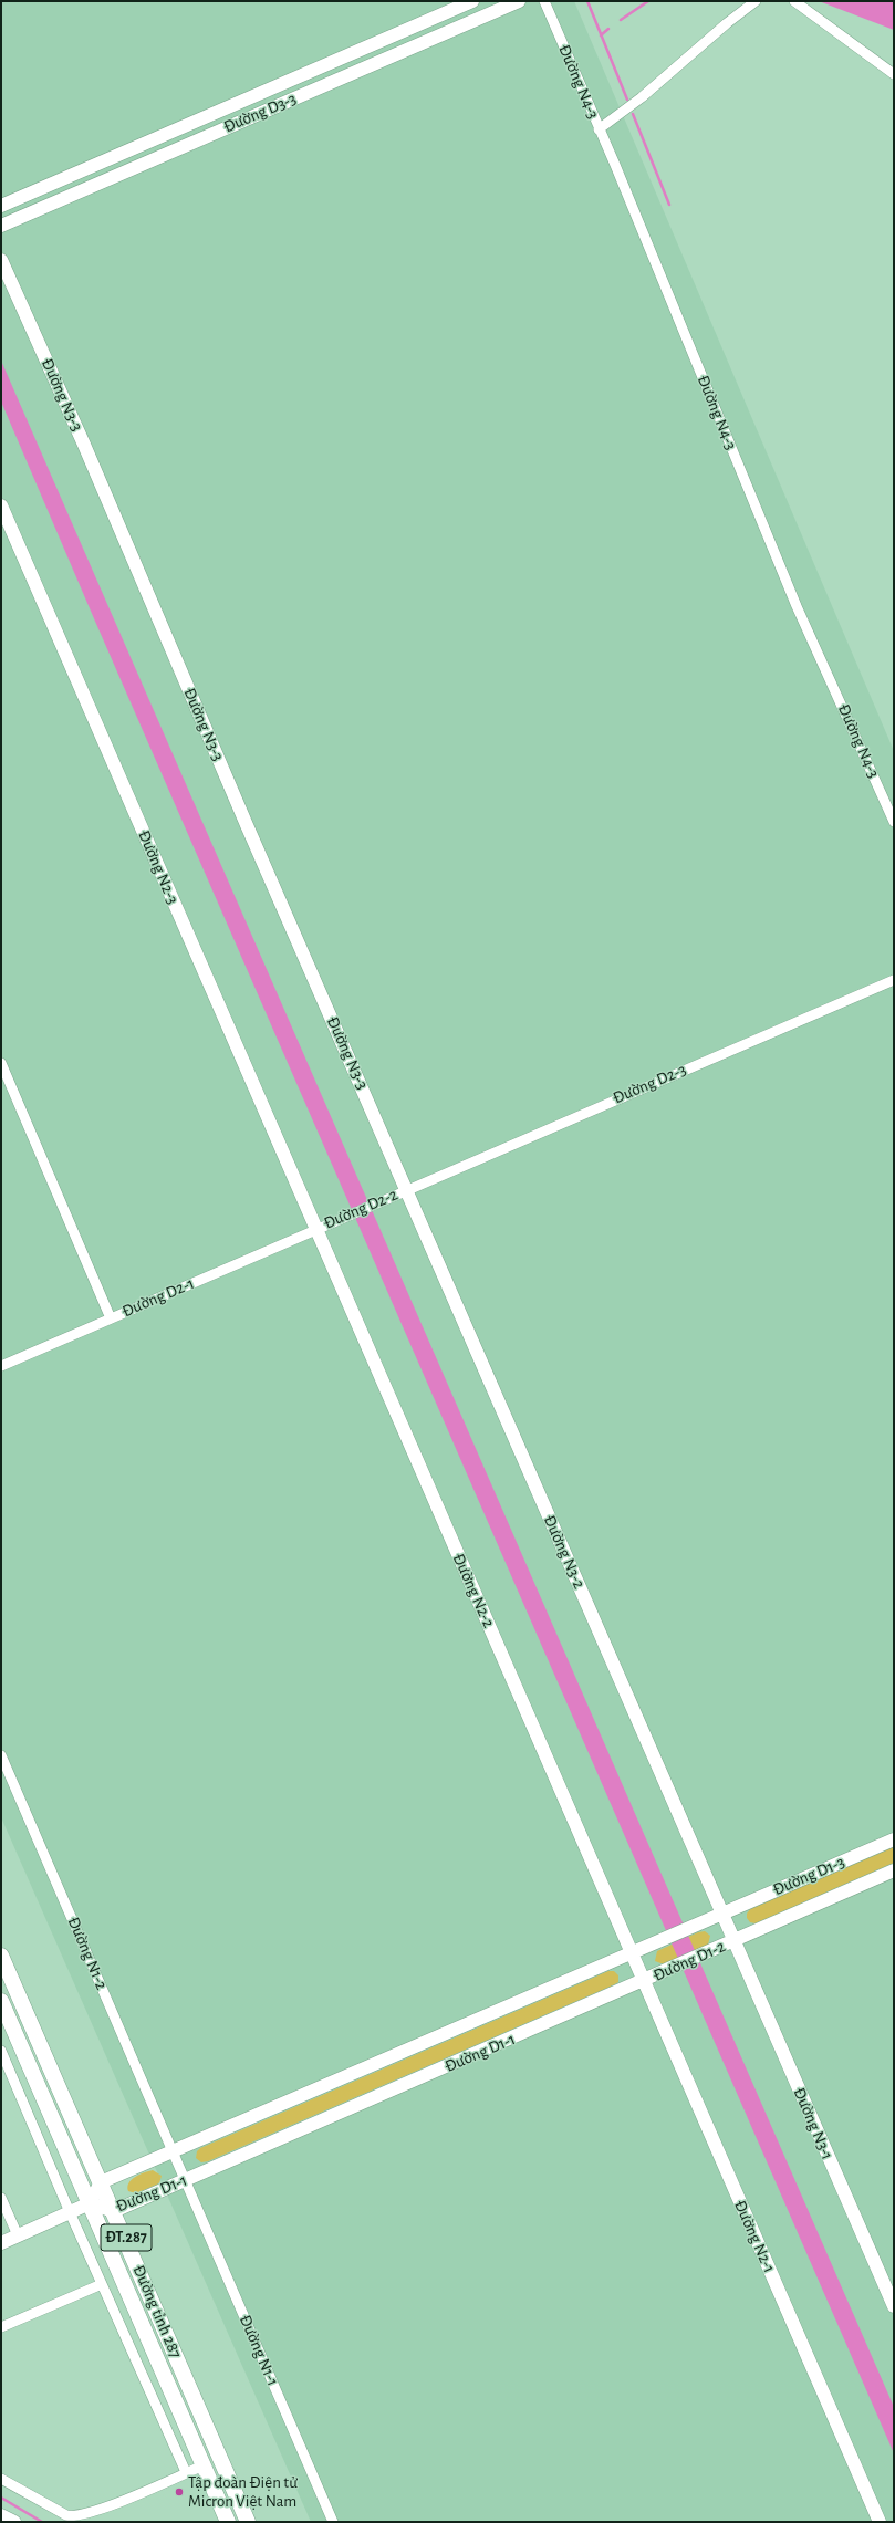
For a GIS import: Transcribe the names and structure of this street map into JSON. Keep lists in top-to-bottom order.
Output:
{
  "streets": {
    "main road": ["ĐT.287", "Đường tỉnh 287"],
    "street": [
      "Đường N4-3",
      "Đường D3-3",
      "Đường N3-3",
      "Đường N2-3",
      "Đường D2-3",
      "Đường D2-2",
      "Đường D2-1",
      "Đường N3-2",
      "Đường N2-2",
      "Đường D1-3",
      "Đường N1-2",
      "Đường D1-2",
      "Đường D1-1",
      "Đường N3-1",
      "Đường N2-1",
      "Đường N1-1"
    ]
  },
  "crossings": [
    ["Đường N3-3", "Đường D2-3"],
    ["Đường N3-3", "Đường D2-2"],
    ["Đường N3-3", "Đường N3-2"],
    ["Đường N2-3", "Đường D2-2"],
    ["Đường N2-3", "Đường D2-1"],
    ["Đường N2-3", "Đường N2-2"],
    ["Đường D2-3", "Đường D2-2"],
    ["Đường D2-3", "Đường N3-2"],
    ["Đường D2-2", "Đường D2-1"],
    ["Đường D2-2", "Đường N3-2"],
    ["Đường D2-2", "Đường N2-2"],
    ["Đường D2-1", "Đường N2-2"],
    ["Đường N3-2", "Đường D1-3"],
    ["Đường N3-2", "Đường D1-2"],
    ["Đường N3-2", "Đường N3-1"],
    ["Đường N2-2", "Đường D1-2"],
    ["Đường N2-2", "Đường D1-1"],
    ["Đường N2-2", "Đường N2-1"],
    ["Đường D1-3", "Đường D1-2"],
    ["Đường D1-3", "Đường N3-1"],
    ["Đường N1-2", "Đường D1-1"],
    ["Đường N1-2", "Đường N1-1"],
    ["Đường D1-2", "Đường D1-1"],
    ["Đường D1-2", "Đường N3-1"],
    ["Đường D1-2", "Đường N2-1"],
    ["Đường D1-1", "Đường N2-1"],
    ["Đường D1-1", "Đường tỉnh 287"],
    ["Đường D1-1", "Đường N1-1"]
  ],
  "places": ["Tập đoàn Điện tử Micron Việt Nam"]
}
